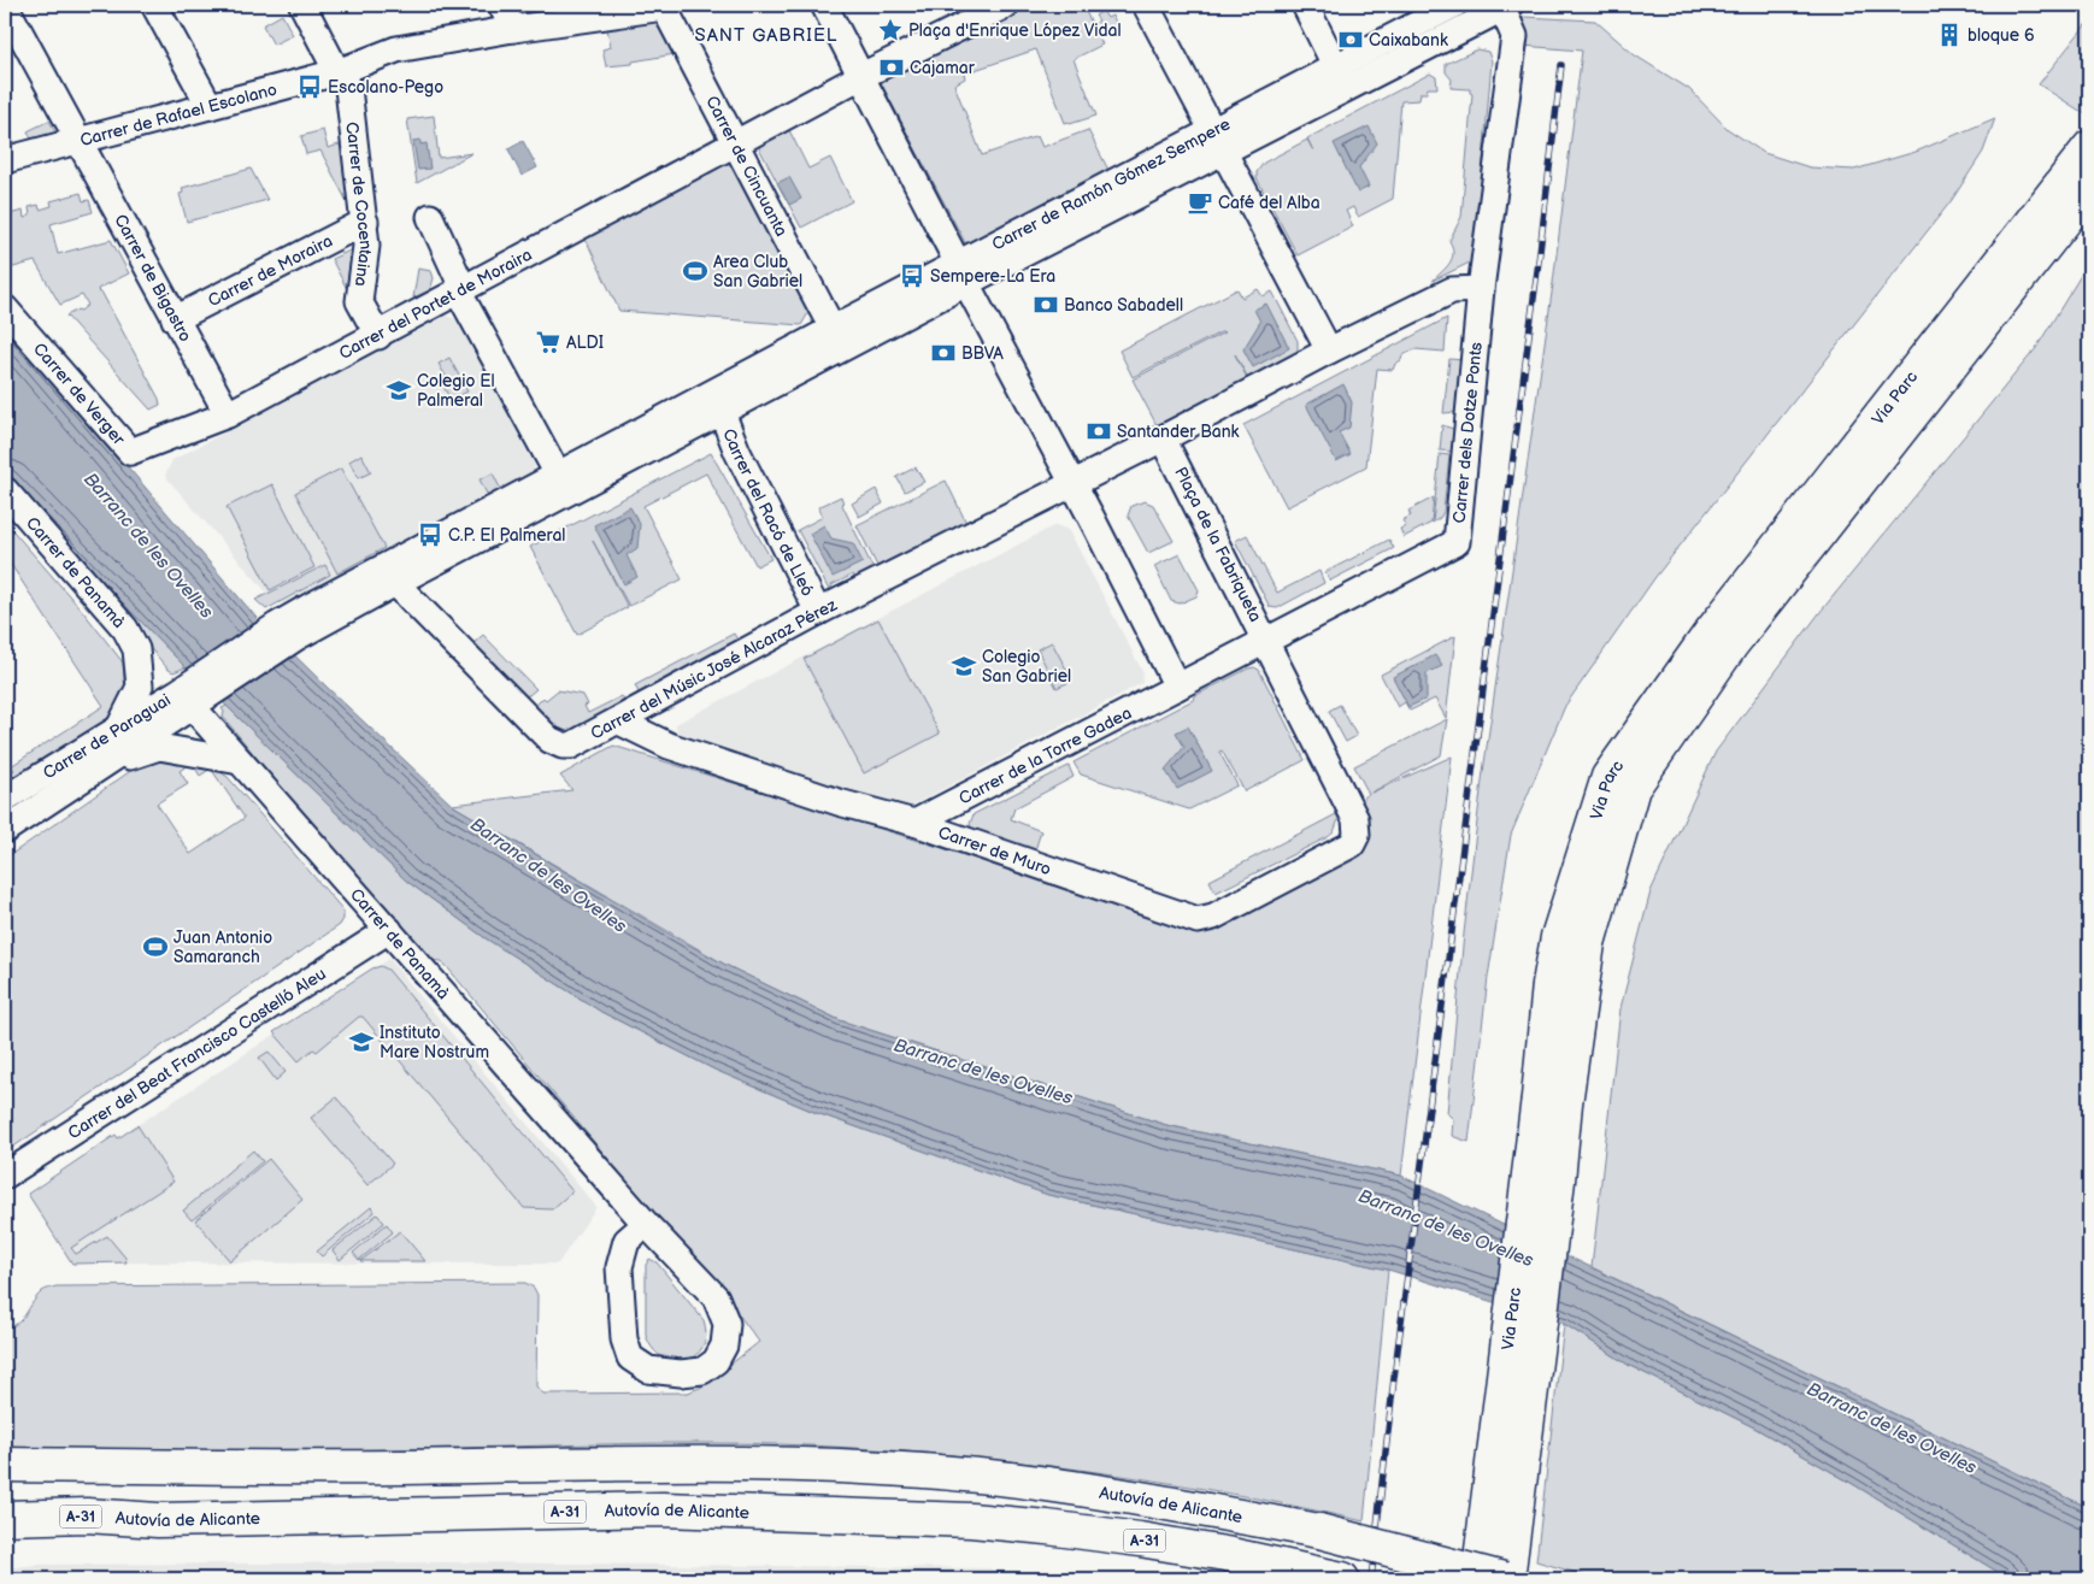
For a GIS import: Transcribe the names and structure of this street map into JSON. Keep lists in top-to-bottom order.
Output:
{
  "streets": {
    "main road": ["Via Parc", "Autovía de Alicante", "A-31"],
    "street": [
      "Carrer de Rafael Escolano",
      "Carrer de Cincuanta",
      "Carrer de Ramón Gómez Sempere",
      "Carrer de Cocentaina",
      "Carrer de Moraira",
      "Carrer de Bigastro",
      "Carrer del Portet de Moraira",
      "Carrer de Verger",
      "Carrer dels Dotze Ponts",
      "Carrer del Racó de Lleó",
      "Plaça de la Fabriqueta",
      "Carrer de Panamà",
      "Carrer del Músic José Alcaraz Pérez",
      "Carrer de Paraguai",
      "Carrer de la Torre Gadea",
      "Carrer de Muro",
      "Carrer del Beat Francisco Castelló Aleu"
    ]
  },
  "crossings": [
    ["Carrer de Rafael Escolano", "Carrer de Cincuanta"],
    ["Carrer de Rafael Escolano", "Carrer de Cocentaina"],
    ["Carrer de Rafael Escolano", "Carrer de Bigastro"],
    ["Carrer de Cincuanta", "Carrer de Ramón Gómez Sempere"],
    ["Carrer de Cincuanta", "Carrer del Portet de Moraira"],
    ["Carrer de Ramón Gómez Sempere", "Carrer dels Dotze Ponts"],
    ["Carrer de Ramón Gómez Sempere", "Carrer del Racó de Lleó"],
    ["Carrer de Ramón Gómez Sempere", "Carrer de Panamà"],
    ["Carrer de Ramón Gómez Sempere", "Carrer del Músic José Alcaraz Pérez"],
    ["Carrer de Ramón Gómez Sempere", "Carrer de Paraguai"],
    ["Carrer de Cocentaina", "Carrer de Moraira"],
    ["Carrer de Cocentaina", "Carrer del Portet de Moraira"],
    ["Carrer de Moraira", "Carrer de Bigastro"],
    ["Carrer de Bigastro", "Carrer del Portet de Moraira"],
    ["Carrer del Portet de Moraira", "Carrer de Verger"],
    ["Via Parc", "Autovía de Alicante"],
    ["Carrer dels Dotze Ponts", "Plaça de la Fabriqueta"],
    ["Carrer dels Dotze Ponts", "Carrer de Muro"],
    ["Carrer del Racó de Lleó", "Carrer del Músic José Alcaraz Pérez"],
    ["Plaça de la Fabriqueta", "Carrer de la Torre Gadea"],
    ["Plaça de la Fabriqueta", "Carrer de Muro"],
    ["Carrer de Panamà", "Carrer de Paraguai"],
    ["Carrer de Panamà", "Carrer del Beat Francisco Castelló Aleu"],
    ["Carrer del Músic José Alcaraz Pérez", "Carrer de Muro"],
    ["Carrer de la Torre Gadea", "Carrer de Muro"],
    ["Autovía de Alicante", "A-31"]
  ],
  "districts": ["SANT GABRIEL"],
  "water": ["Barranc de les Ovelles"],
  "places": {
    "place": ["Plaça d'Enrique López Vidal"],
    "building": ["bloque 6"],
    "bank": [
      "Caixabank",
      "Cajamar",
      "Banco Sabadell",
      "BBVA",
      "Santander Bank"
    ],
    "bus stop": ["Escolano-Pego", "Sempere-La Era", "C.P. El Palmeral"],
    "cafe": ["Café del Alba"],
    "sports": ["Area Club San Gabriel", "Juan Antonio Samaranch"],
    "supermarket": ["ALDI"],
    "school or university": ["Colegio El Palmeral", "Colegio San Gabriel", "Instituto Mare Nostrum"]
  }
}
